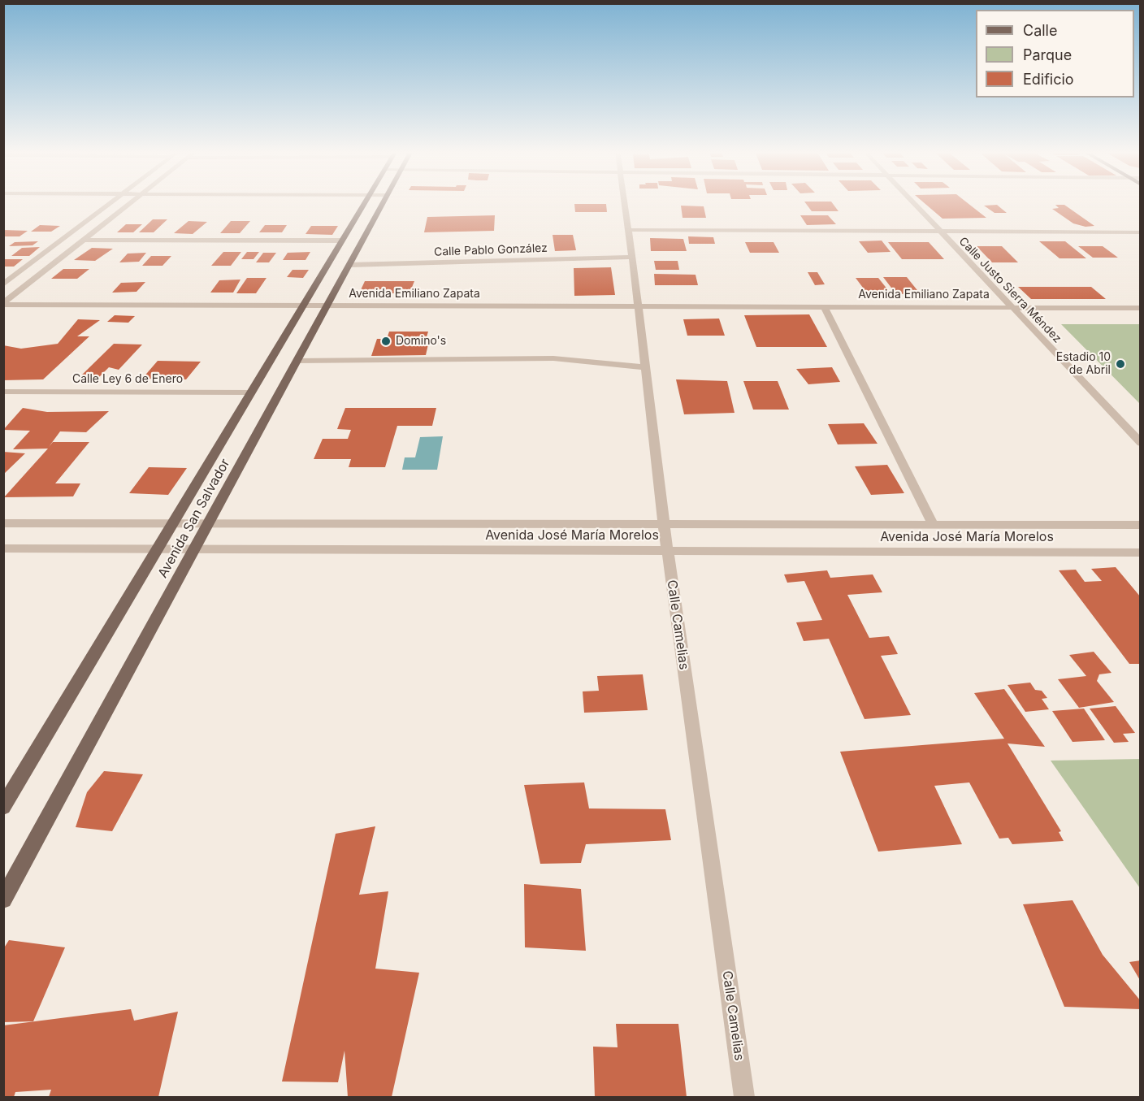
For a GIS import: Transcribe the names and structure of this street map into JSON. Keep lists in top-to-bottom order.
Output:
{
  "streets": {
    "main road": ["Avenida San Salvador"],
    "street": [
      "Calle Pablo González",
      "Calle Justo Sierra Méndez",
      "Avenida Emiliano Zapata",
      "Calle Ley 6 de Enero",
      "Avenida José María Morelos",
      "Calle Camelias"
    ]
  },
  "crossings": [
    ["Calle Pablo González", "Avenida San Salvador"],
    ["Calle Pablo González", "Calle Camelias"],
    ["Calle Justo Sierra Méndez", "Avenida Emiliano Zapata"],
    ["Avenida Emiliano Zapata", "Avenida San Salvador"],
    ["Avenida Emiliano Zapata", "Calle Camelias"],
    ["Calle Ley 6 de Enero", "Avenida San Salvador"],
    ["Avenida San Salvador", "Avenida José María Morelos"],
    ["Avenida José María Morelos", "Calle Camelias"]
  ],
  "places": ["Domino's", "Estadio 10 de Abril"],
  "legend": ["Calle", "Parque", "Edificio"]
}
